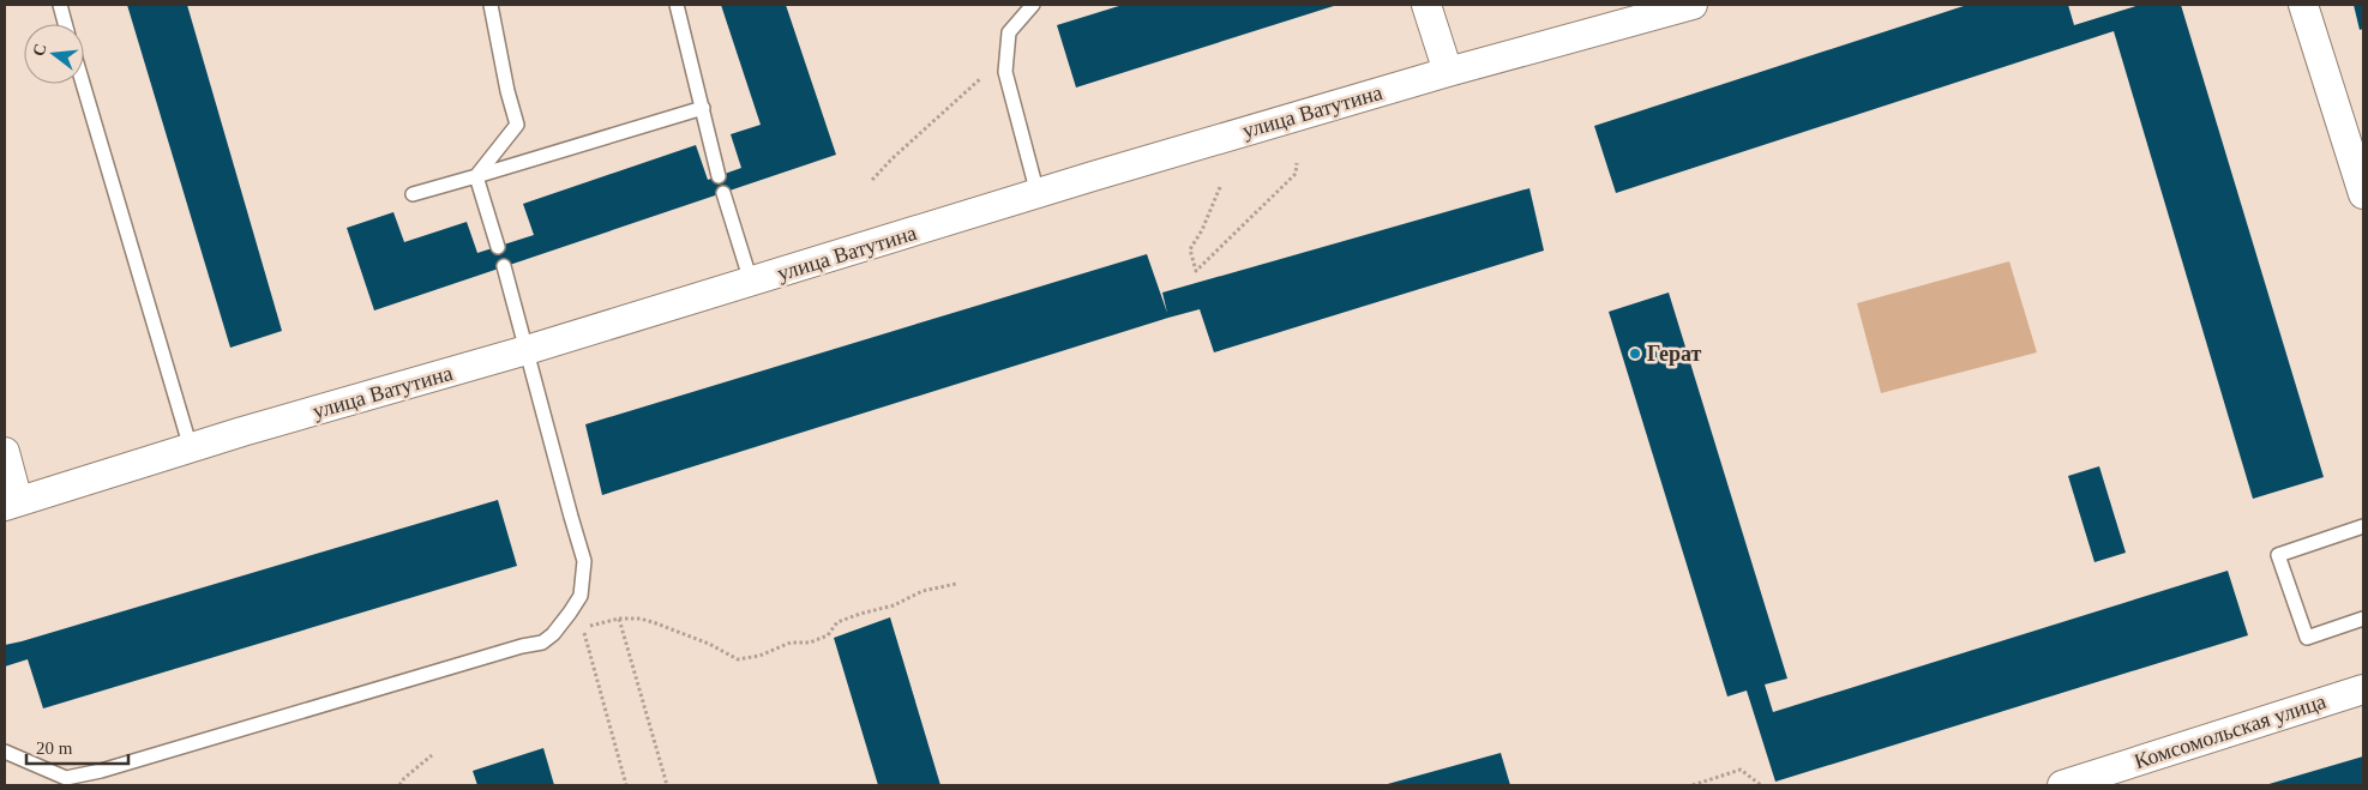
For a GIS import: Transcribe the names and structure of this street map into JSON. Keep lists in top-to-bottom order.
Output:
{
  "streets": {
    "street": ["улица Ватутина", "Комсомольская улица"]
  },
  "places": ["Герат"],
  "scale_bar": "20 m",
  "north": "left"
}
